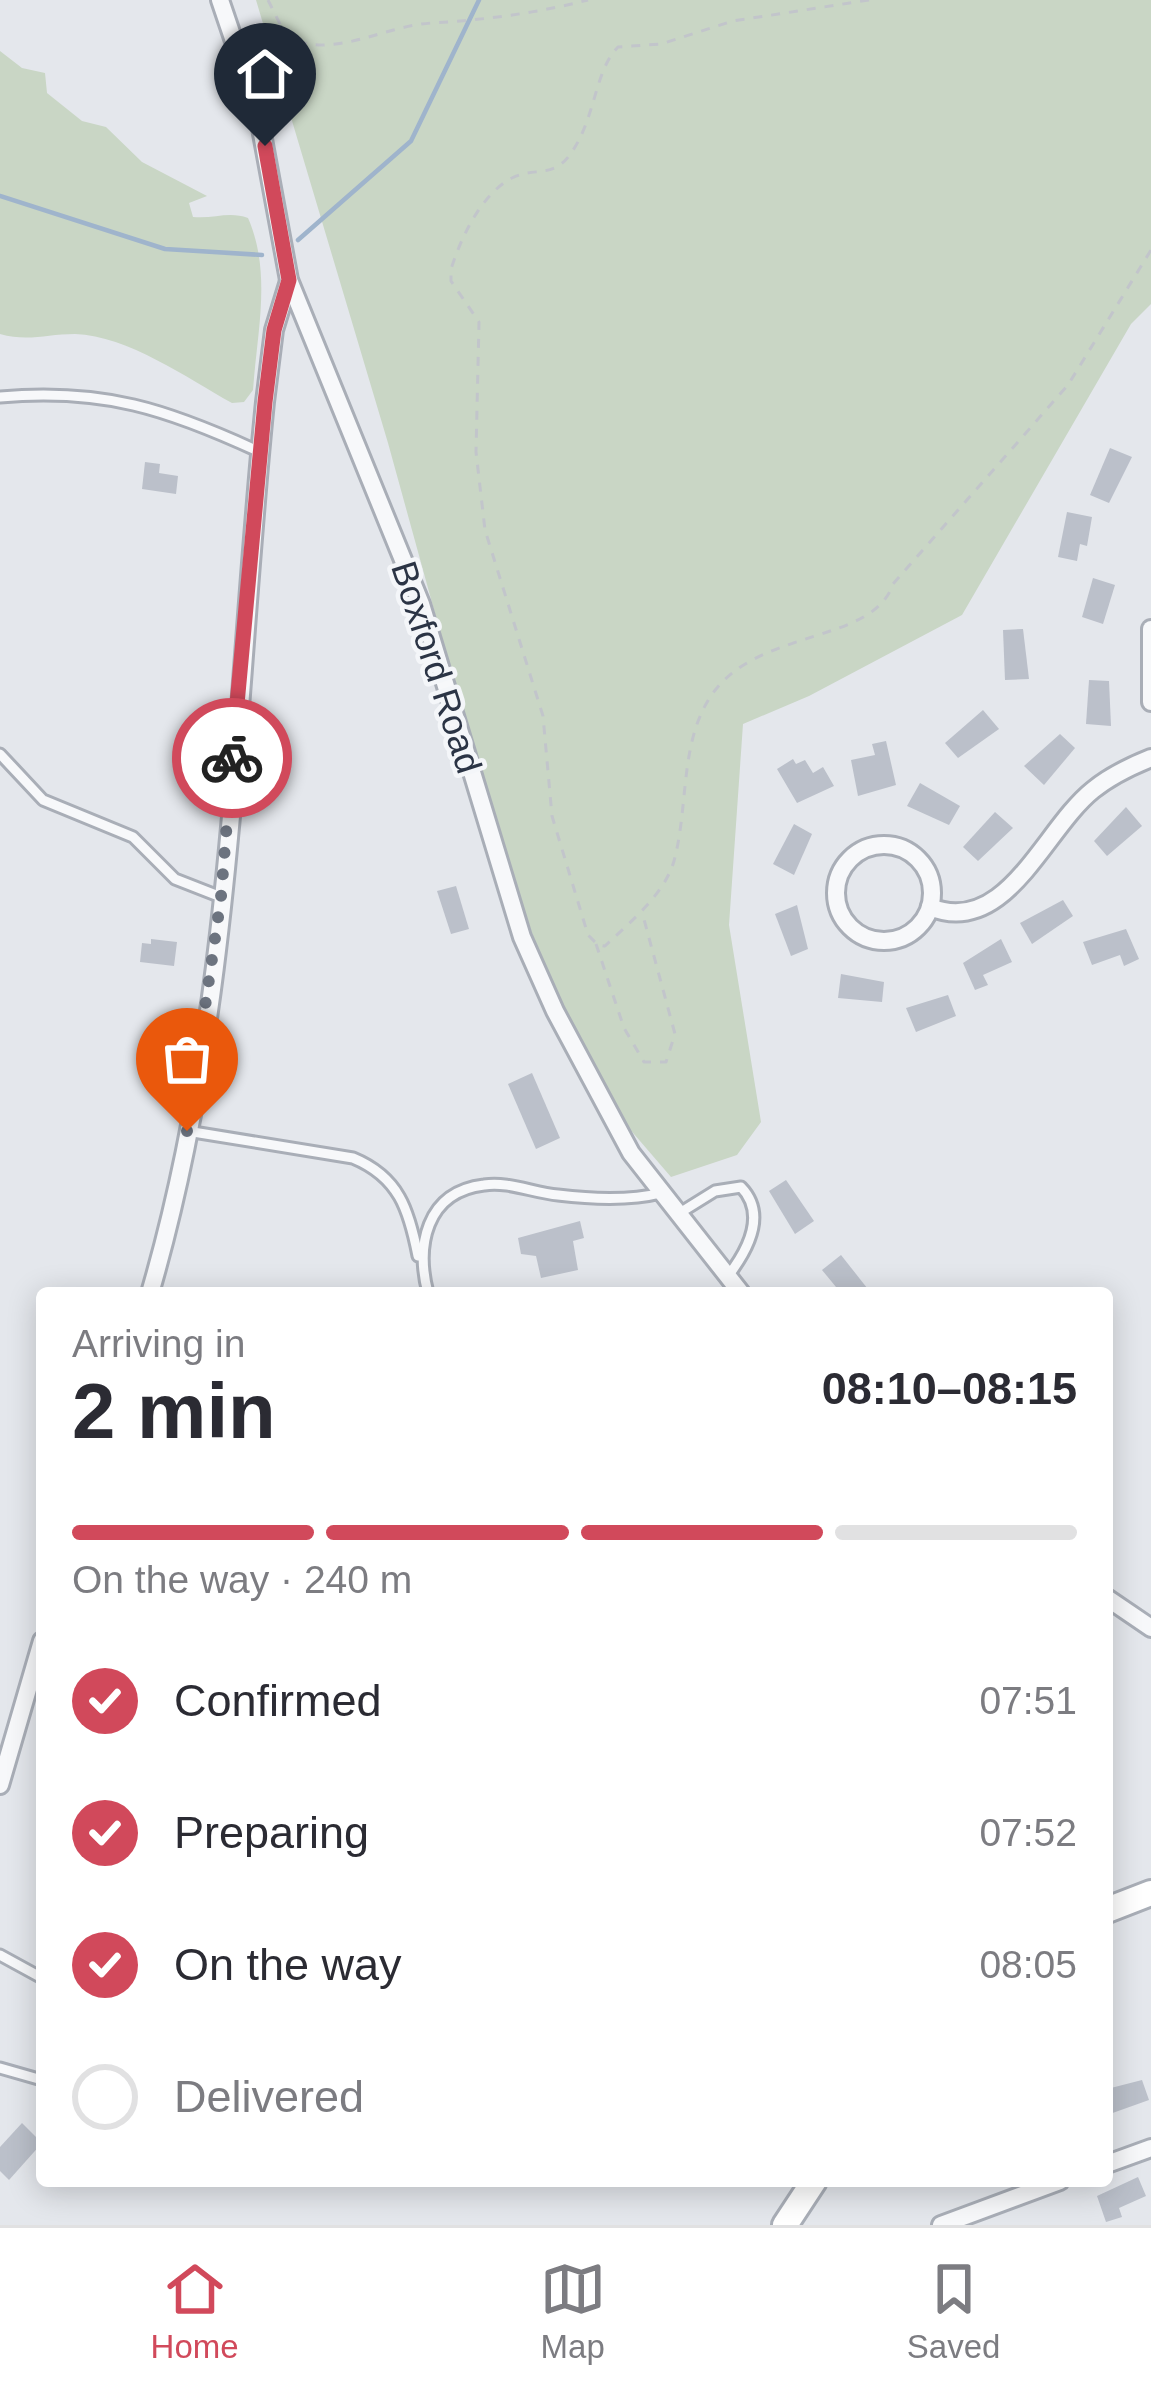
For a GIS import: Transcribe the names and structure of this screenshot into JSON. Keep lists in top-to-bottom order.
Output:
{
  "streets": {
    "street": ["Boxford Road"]
  },
  "page": {
    "heading": ["2 min", "Arriving in", "08:10–08:15"],
    "bar": "On the way · 240 m",
    "list": [
      ["Confirmed", "07:51"],
      ["Preparing", "07:52"],
      ["On the way", "08:05"],
      "Delivered"
    ],
    "tabs": ["Home", "Map", "Saved"]
  }
}
